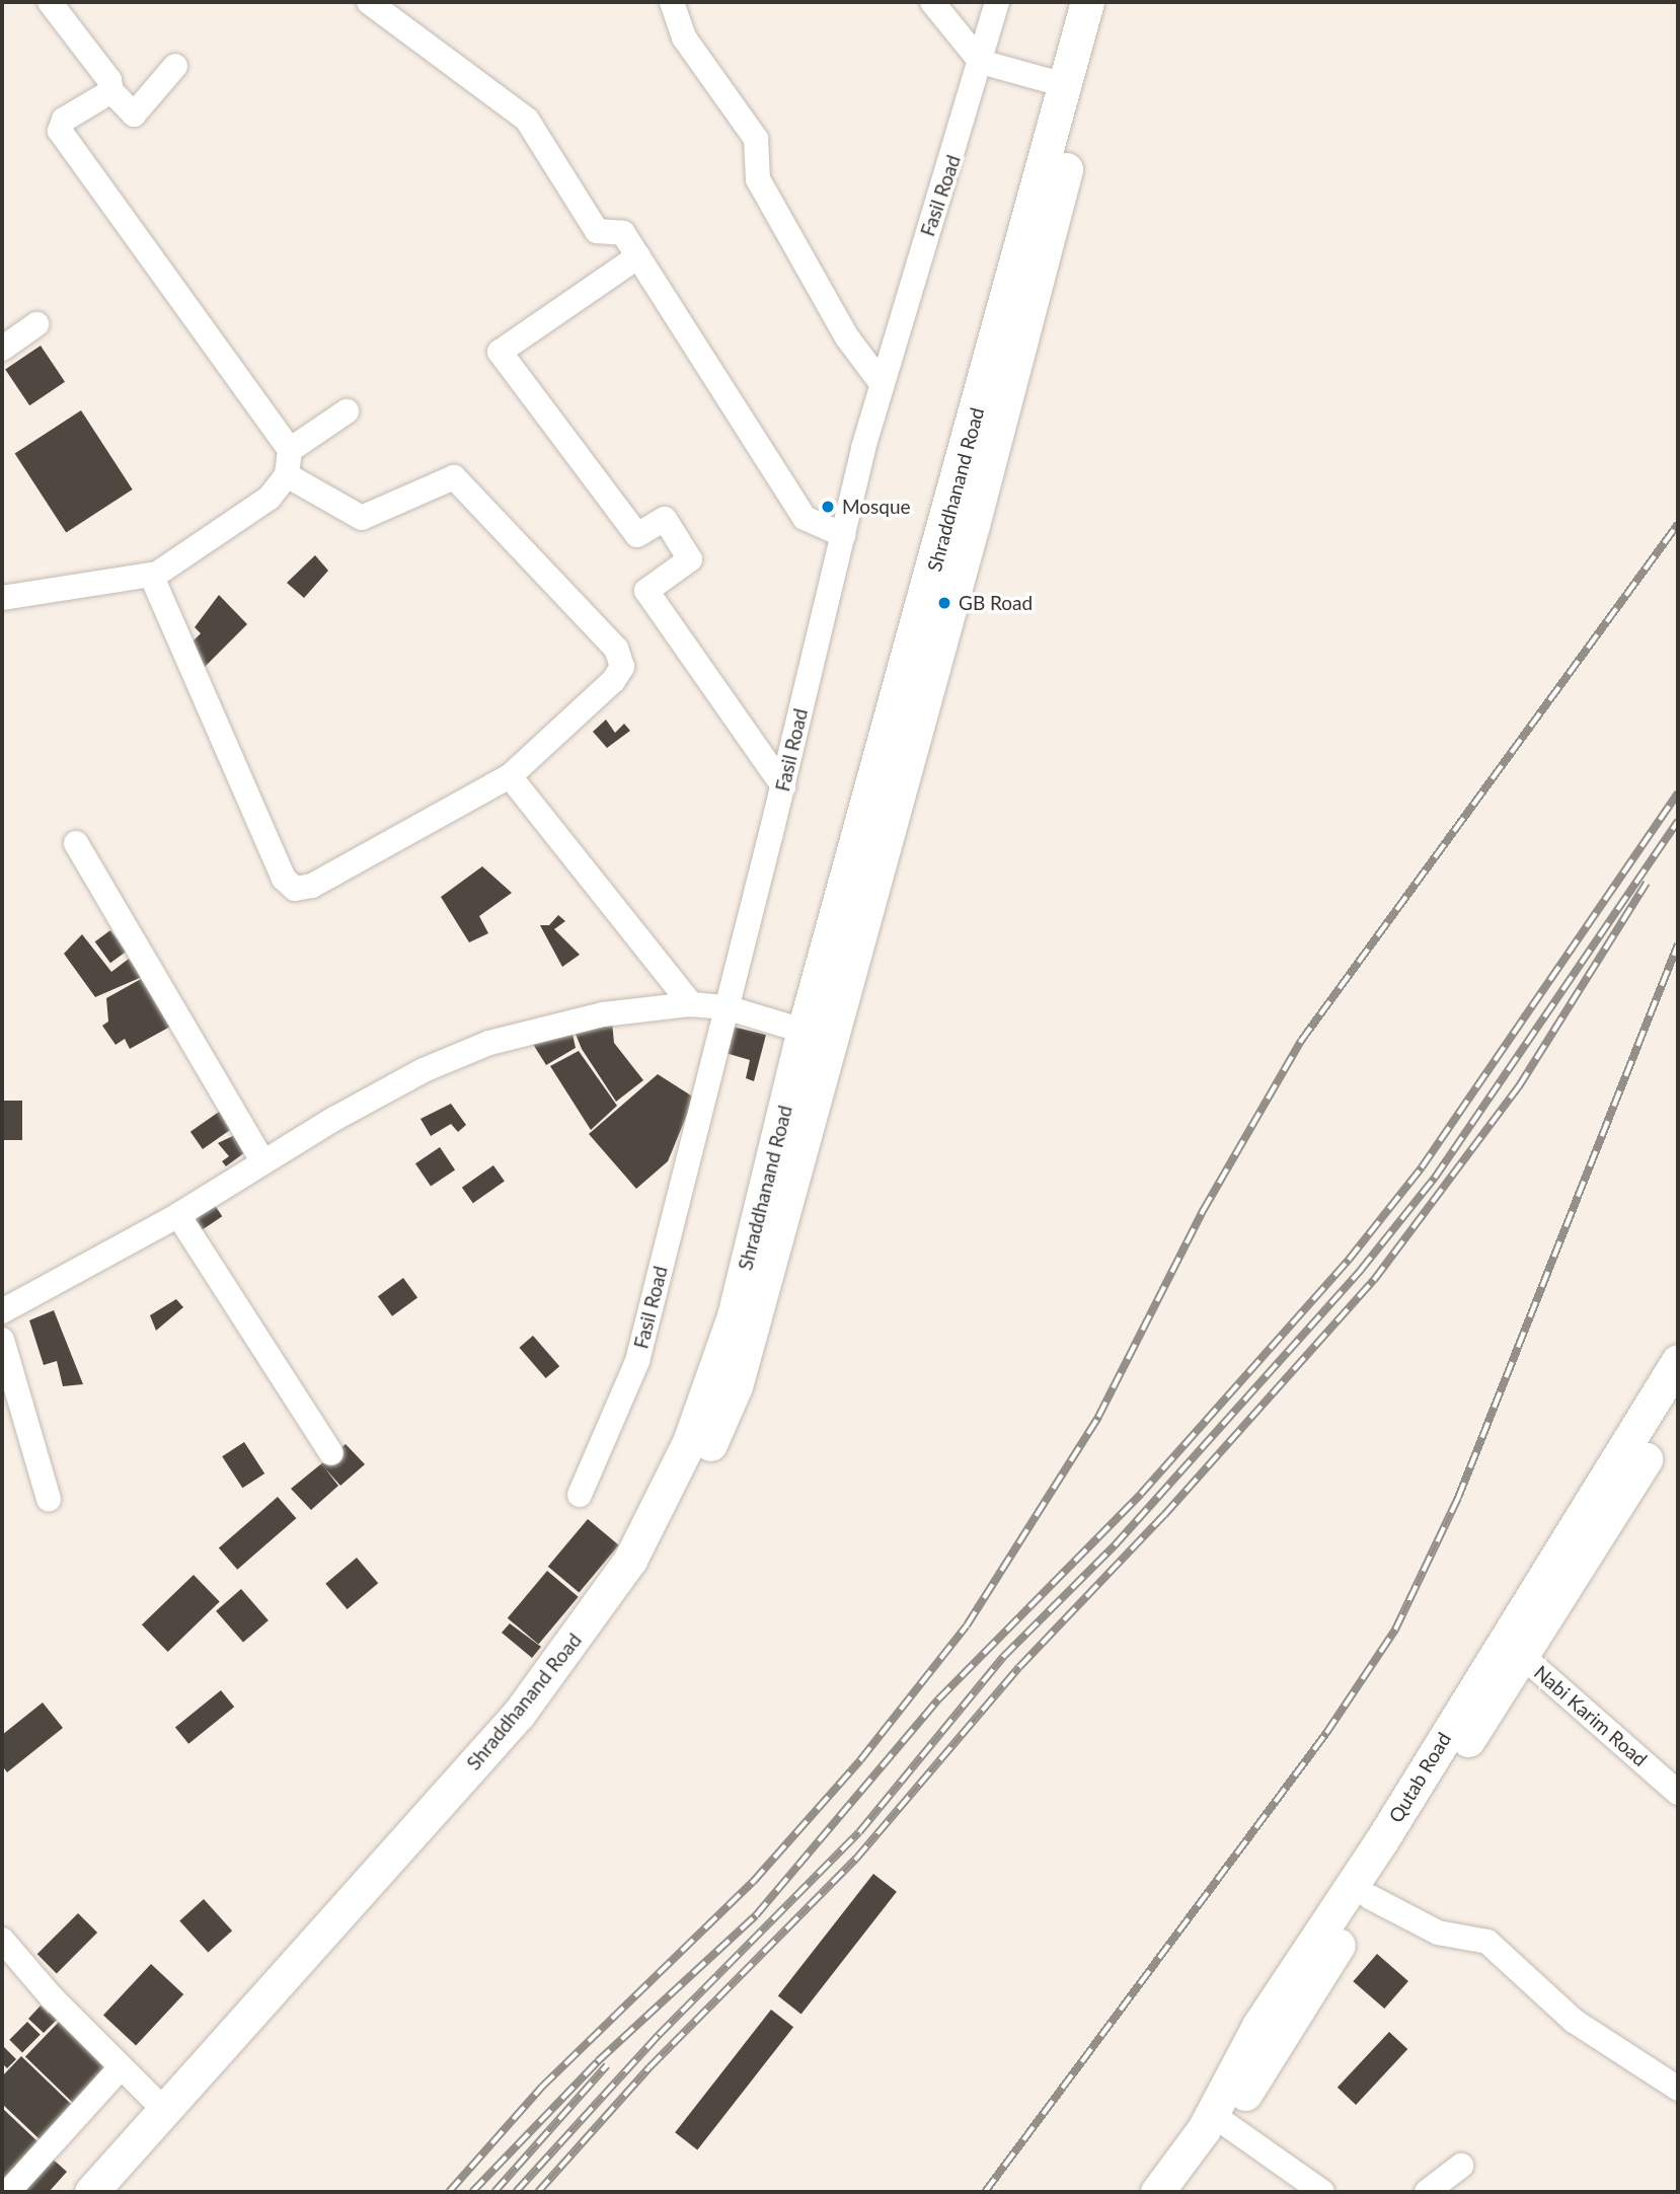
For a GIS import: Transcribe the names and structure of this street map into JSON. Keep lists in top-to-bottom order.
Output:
{
  "streets": {
    "street": [
      "Fasil Road",
      "Shraddhanand Road",
      "Nabi Karim Road",
      "Qutab Road"
    ]
  },
  "crossings": [
    ["Nabi Karim Road", "Qutab Road"]
  ],
  "places": ["Mosque", "GB Road"]
}
